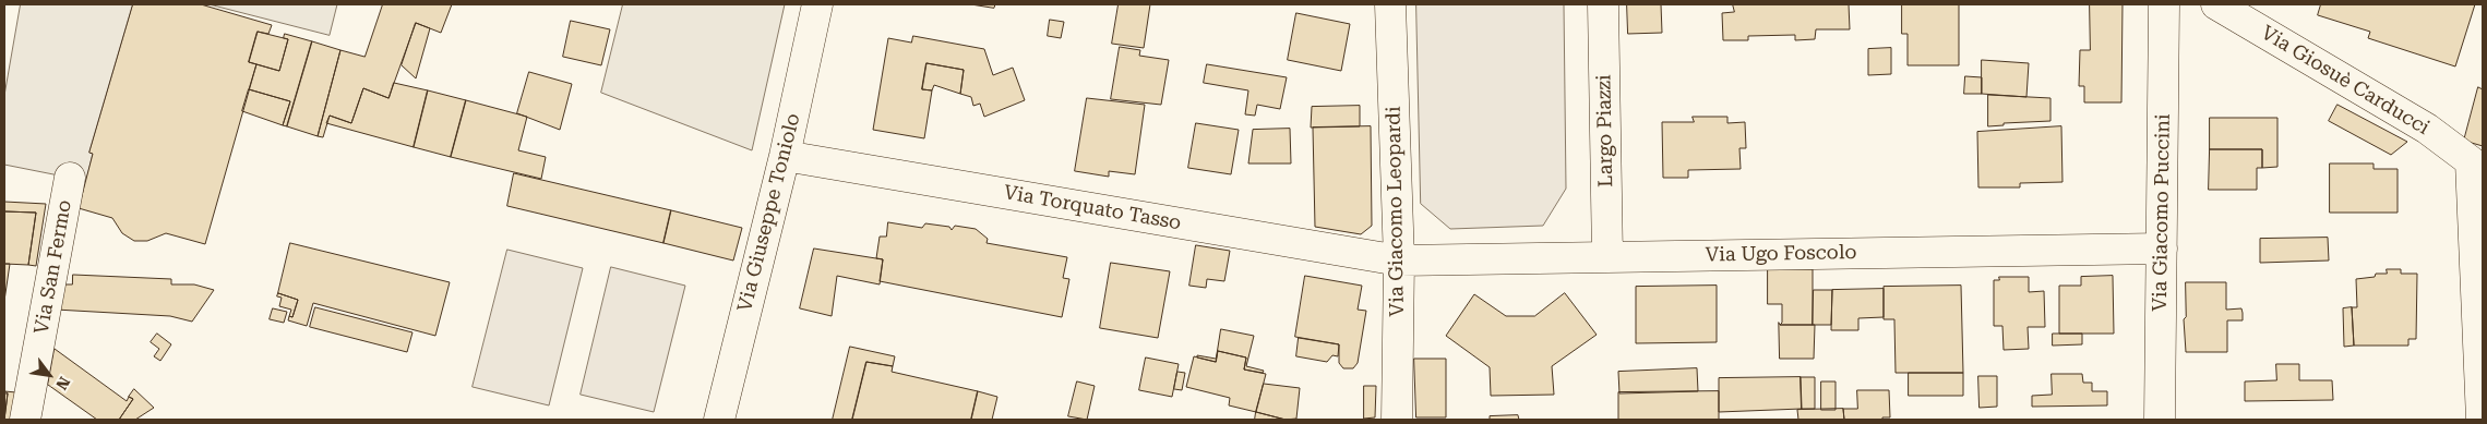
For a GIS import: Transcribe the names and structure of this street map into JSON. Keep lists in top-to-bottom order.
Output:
{
  "streets": {
    "street": [
      "Via Giosuè Carducci",
      "Largo Piazzi",
      "Via Torquato Tasso",
      "Via Giacomo Leopardi",
      "Via Giuseppe Toniolo",
      "Via Giacomo Puccini",
      "Via Ugo Foscolo",
      "Via San Fermo"
    ]
  },
  "crossings": [
    ["Largo Piazzi", "Via Ugo Foscolo"],
    ["Via Torquato Tasso", "Via Giacomo Leopardi"],
    ["Via Torquato Tasso", "Via Giuseppe Toniolo"],
    ["Via Torquato Tasso", "Via Ugo Foscolo"],
    ["Via Giacomo Leopardi", "Via Ugo Foscolo"],
    ["Via Giacomo Puccini", "Via Ugo Foscolo"]
  ],
  "north": "bottom right"
}
